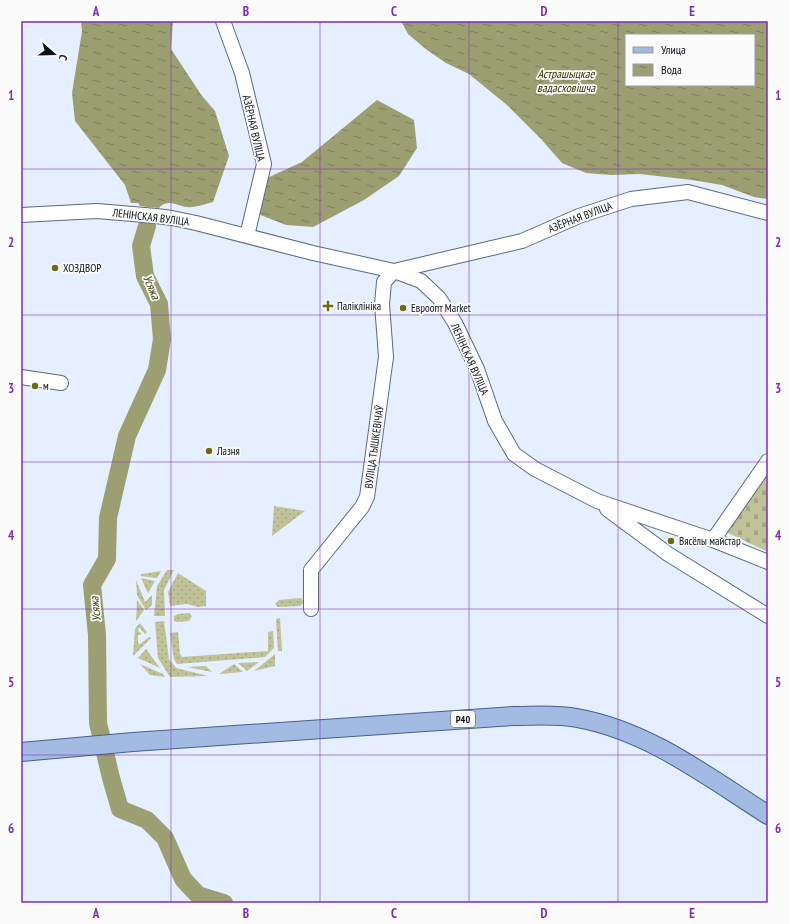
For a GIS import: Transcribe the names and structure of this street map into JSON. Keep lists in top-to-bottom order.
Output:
{
  "streets": {
    "main road": ["Р40"],
    "street": ["АЗЁРНАЯ ВУЛІЦА", "ЛЕНІНСКАЯ ВУЛІЦА", "ВУЛІЦА ТЫШКЕВІЧАЎ"]
  },
  "crossings": [
    ["АЗЁРНАЯ ВУЛІЦА", "ЛЕНІНСКАЯ ВУЛІЦА"],
    ["АЗЁРНАЯ ВУЛІЦА", "ВУЛІЦА ТЫШКЕВІЧАЎ"],
    ["ЛЕНІНСКАЯ ВУЛІЦА", "ВУЛІЦА ТЫШКЕВІЧАЎ"]
  ],
  "water": ["Астрашыцкае вадасховішча", "Усяжа"],
  "places": {
    "other": [
      "ХОЗДВОР",
      "Евроопт Market",
      "м",
      "Лазня",
      "Вясёлы майстар"
    ],
    "health": ["Паліклініка"]
  },
  "legend": ["Улица", "Вода"],
  "north": "right",
  "grid": {
    "columns": [
      "A",
      "B",
      "C",
      "D",
      "E"
    ],
    "rows": [
      "1",
      "2",
      "3",
      "4",
      "5",
      "6"
    ]
  }
}
